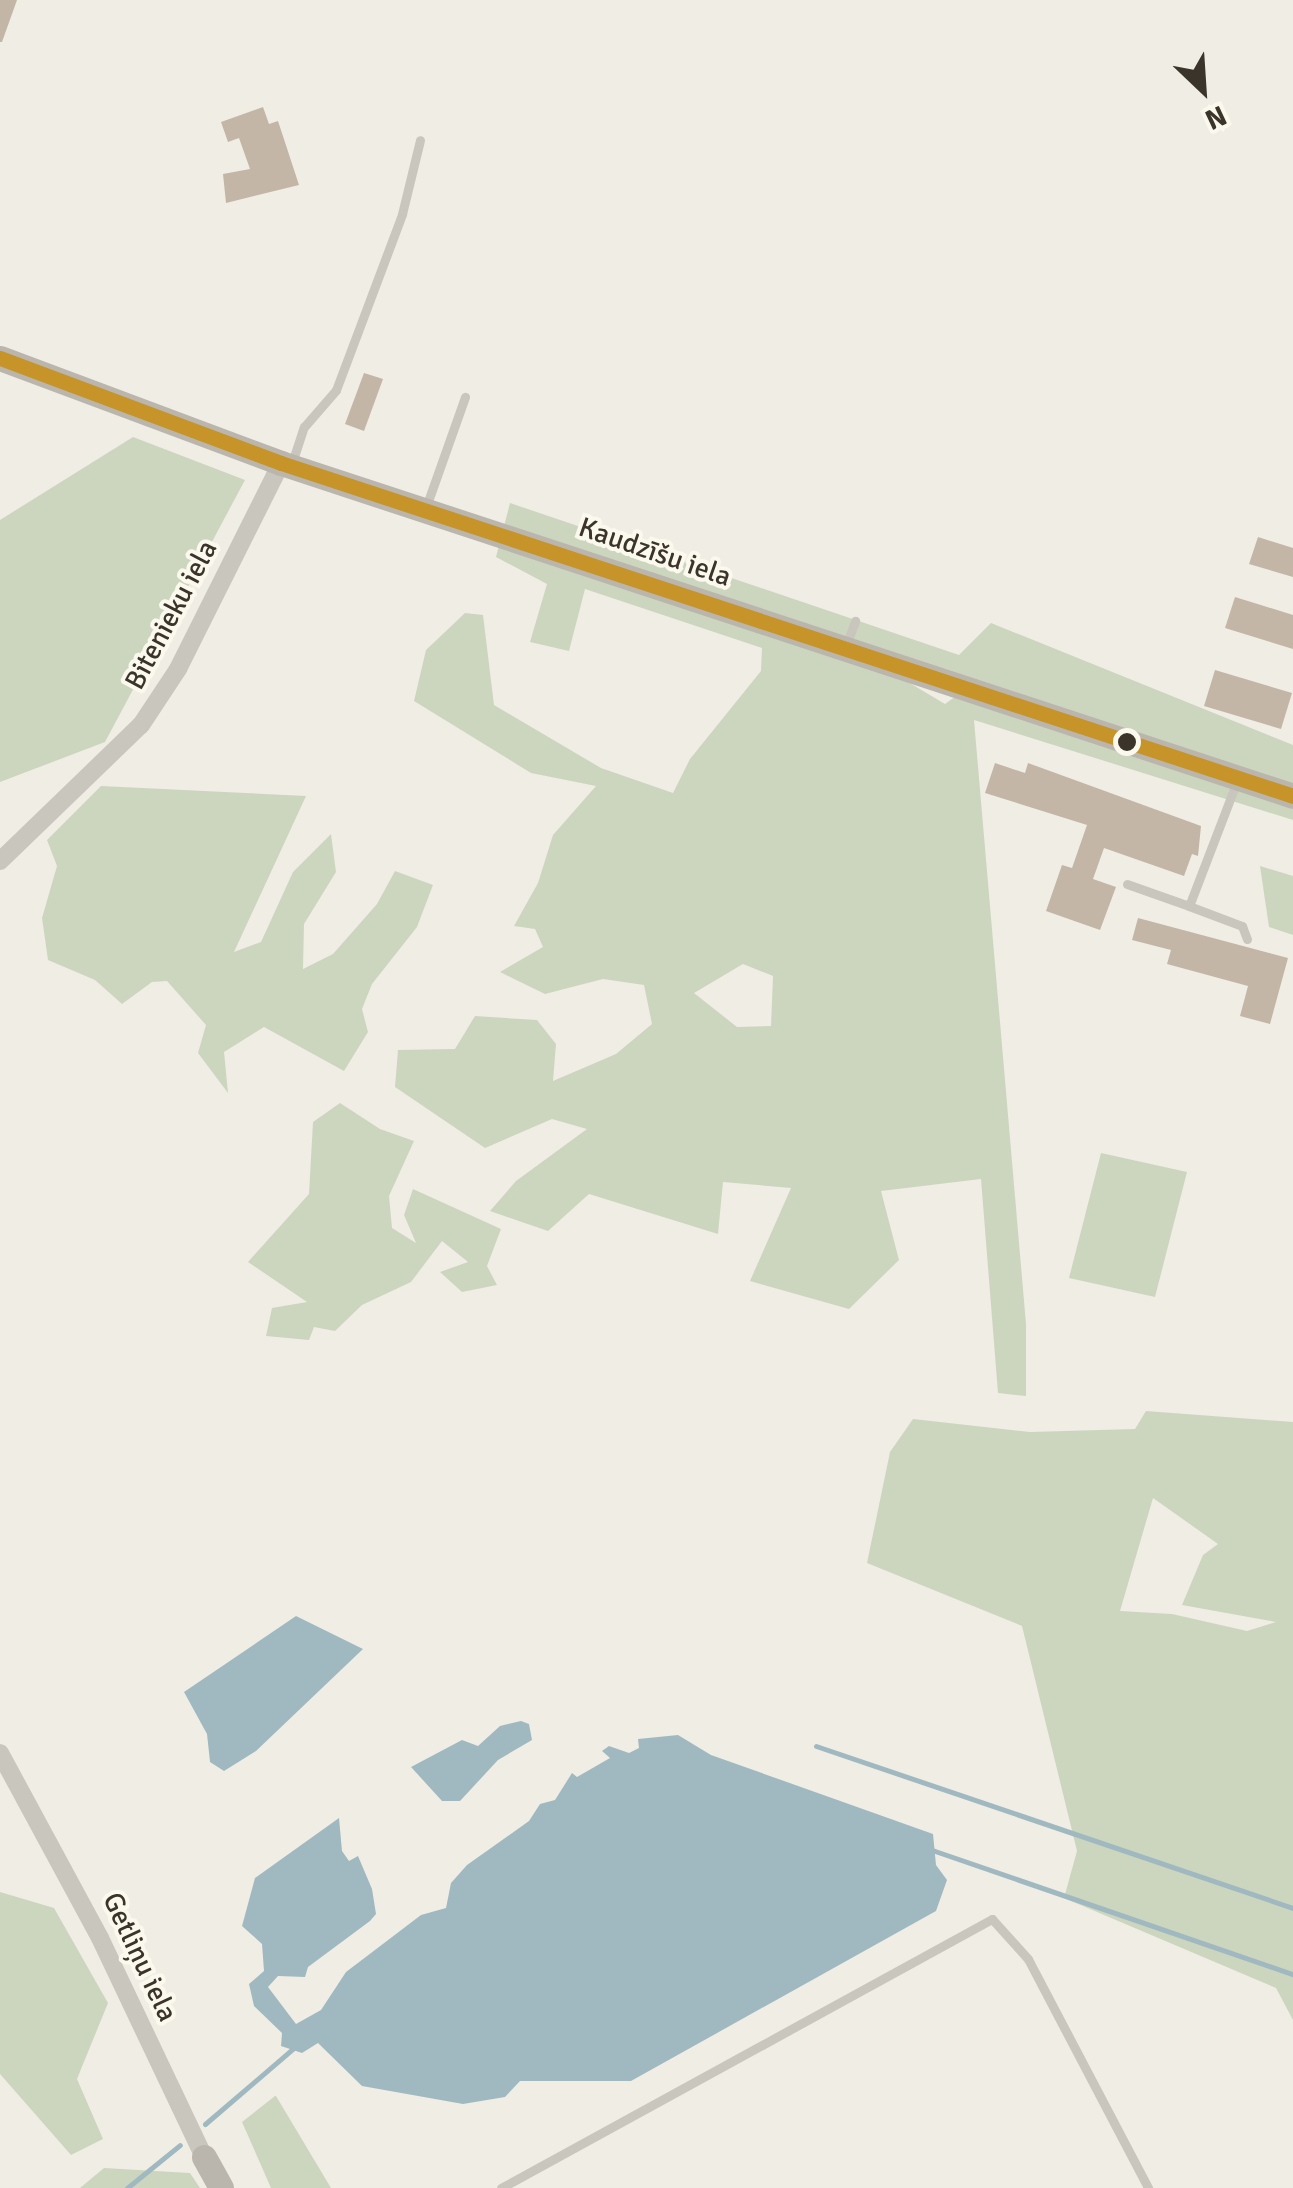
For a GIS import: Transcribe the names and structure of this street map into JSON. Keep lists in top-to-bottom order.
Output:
{
  "streets": {
    "street": ["Kaudzīšu iela", "Bitenieku iela", "Getliņu iela"]
  },
  "crossings": [
    ["Kaudzīšu iela", "Bitenieku iela"]
  ],
  "north": "bottom right"
}
